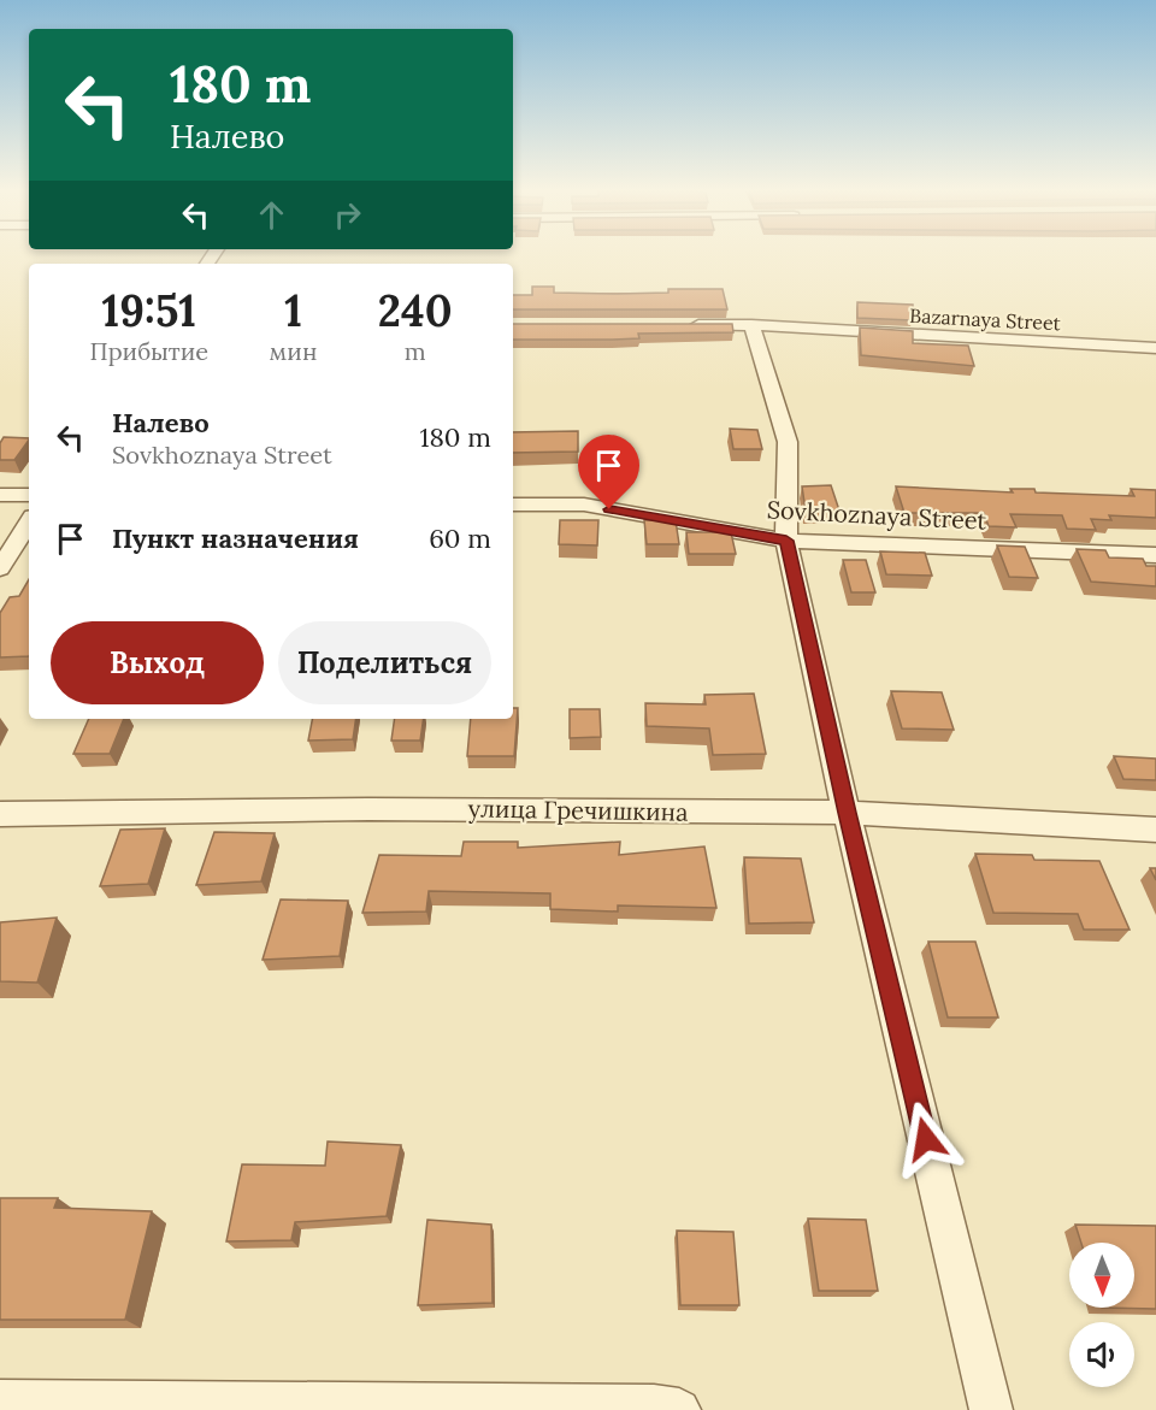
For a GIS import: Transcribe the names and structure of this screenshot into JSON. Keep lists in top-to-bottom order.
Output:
{
  "streets": {
    "street": ["Bazarnaya Street", "Sovkhoznaya Street", "улица Гречишкина"]
  },
  "north": "bottom",
  "page": {
    "turn": ["180 m", "Налево"],
    "eta": [
      "19:51",
      "Прибытие",
      "1",
      "мин",
      "240",
      "m"
    ],
    "list": [
      {
        "name": "Налево",
        "note": "Sovkhoznaya Street",
        "value": "180 m"
      },
      {
        "name": "Пункт назначения",
        "value": "60 m"
      }
    ],
    "buttons": ["Выход", "Поделиться"]
  }
}
